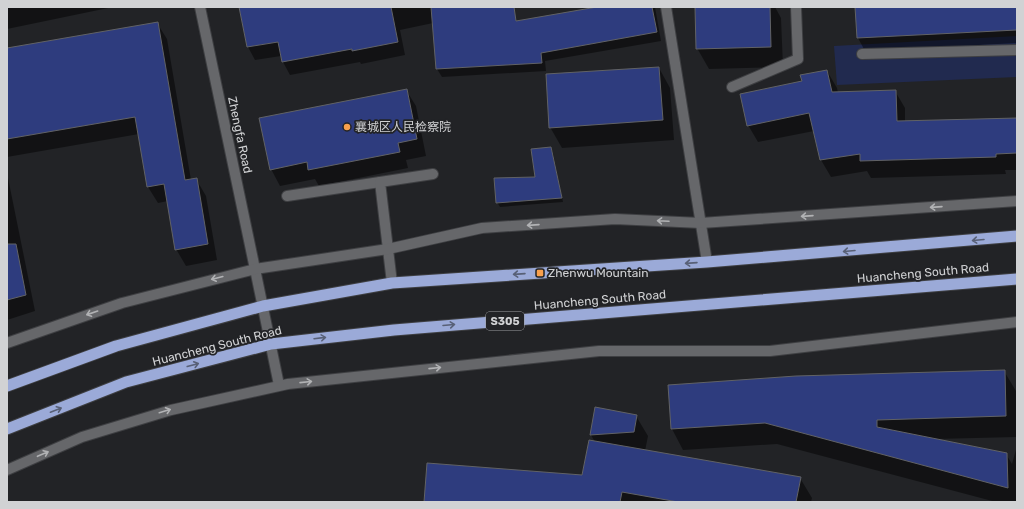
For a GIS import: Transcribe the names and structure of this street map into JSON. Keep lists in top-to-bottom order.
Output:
{
  "streets": {
    "highway": ["Huancheng South Road", "S305"],
    "street": ["Zhengfa Road"]
  },
  "crossings": [
    ["Zhengfa Road", "Huancheng South Road"]
  ],
  "places": {
    "other": ["襄城区人民检察院"],
    "transit": ["Zhenwu Mountain"]
  }
}
